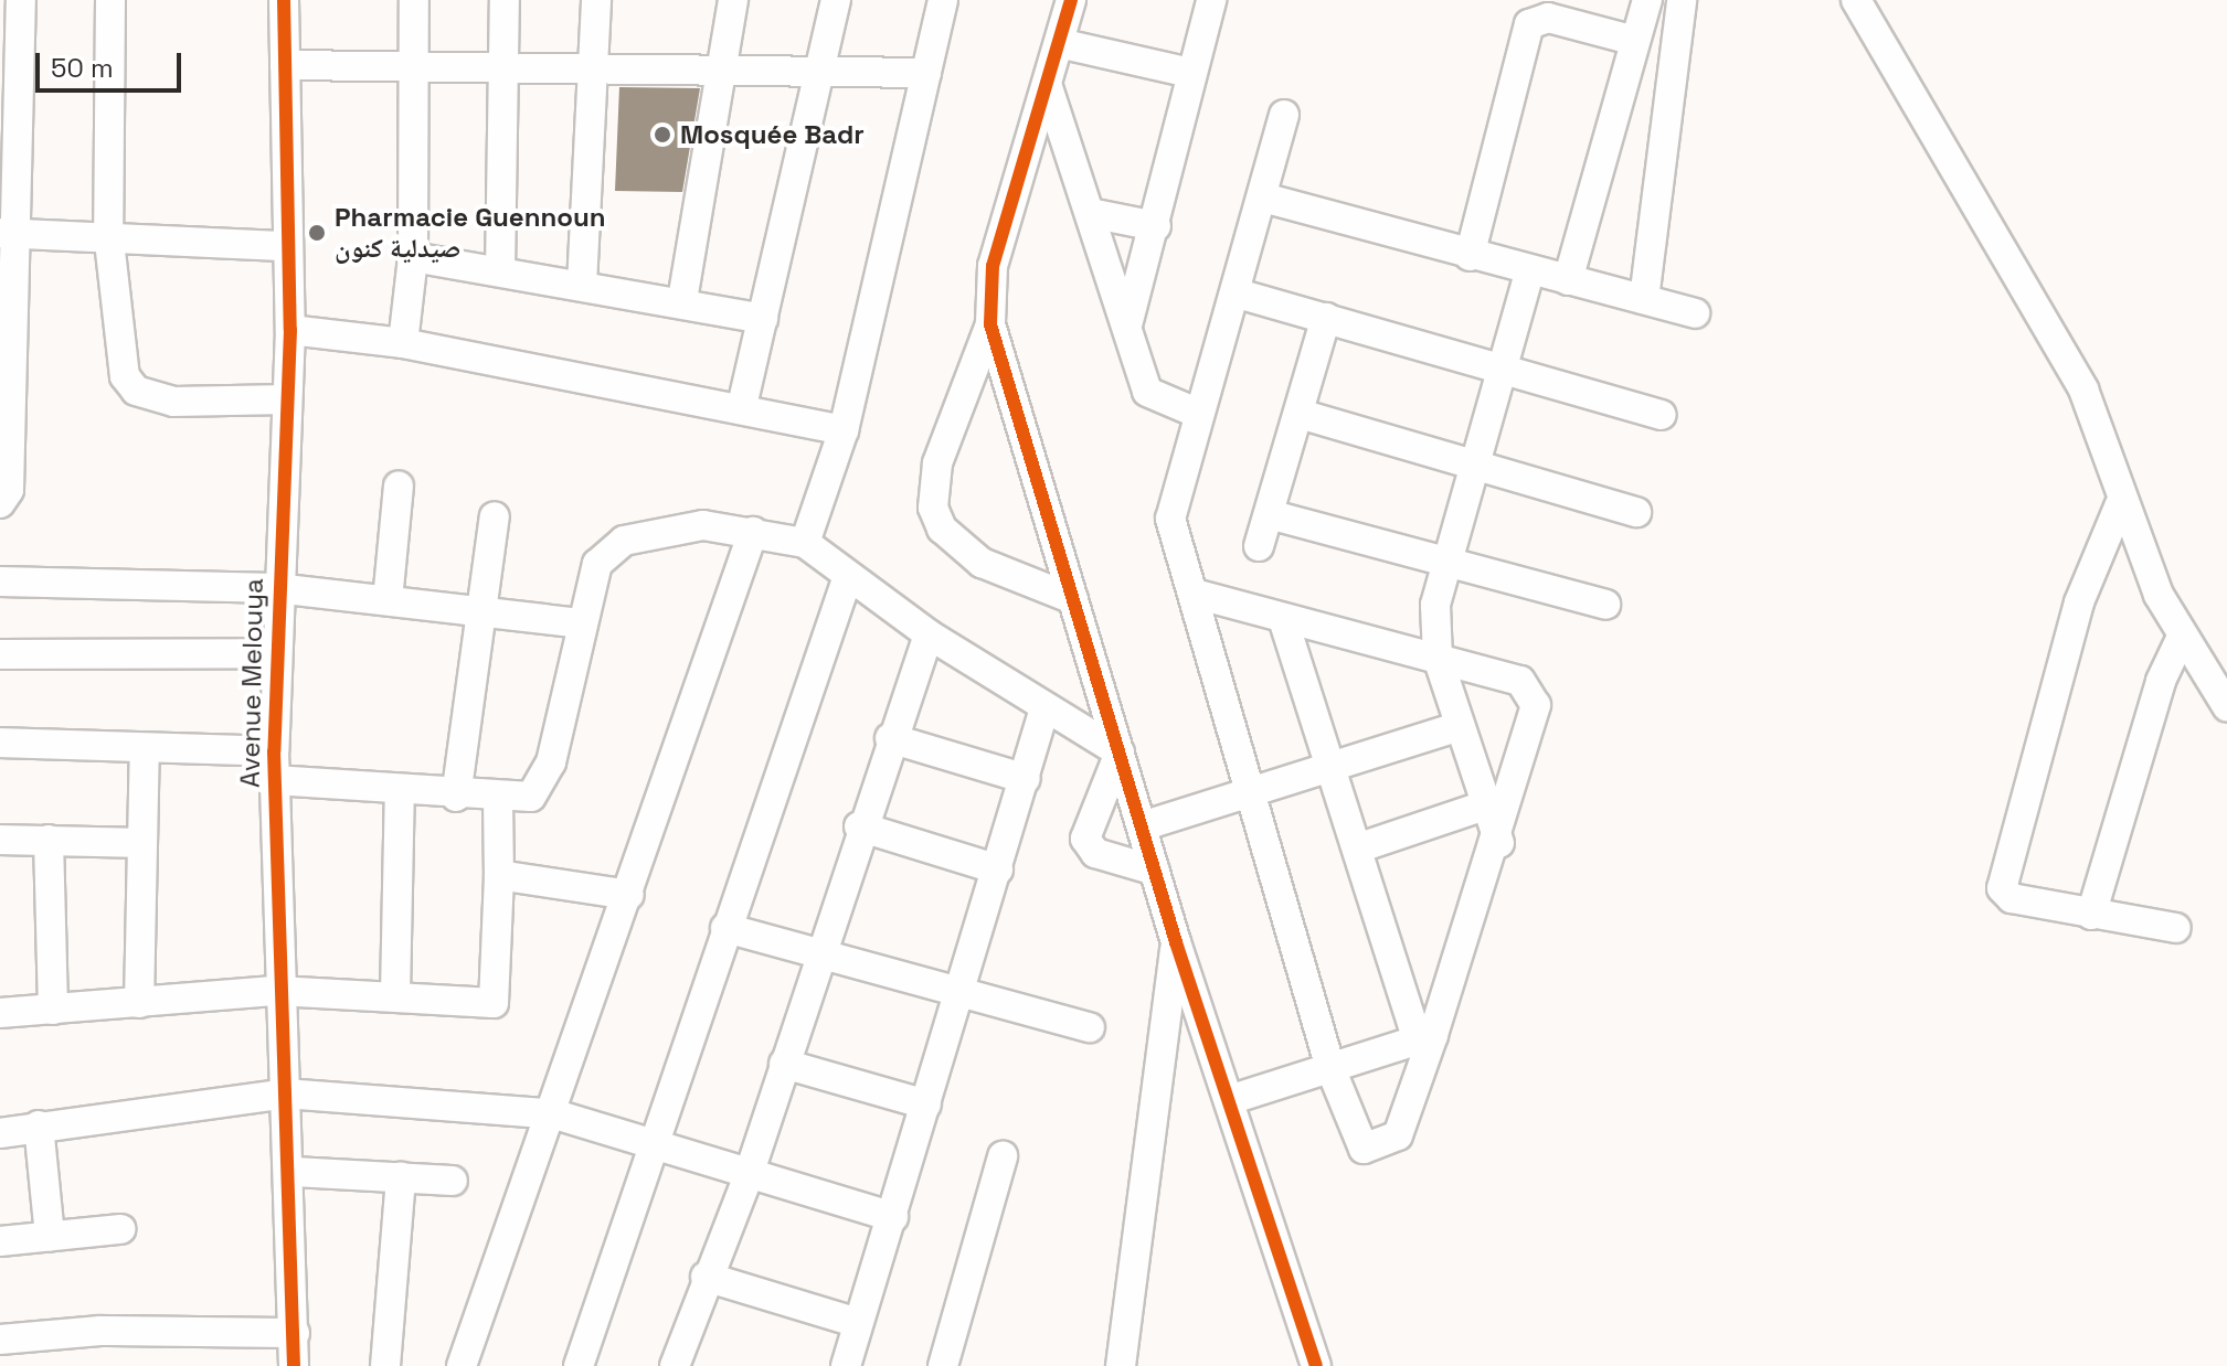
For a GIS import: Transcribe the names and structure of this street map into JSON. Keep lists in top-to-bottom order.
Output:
{
  "streets": {
    "street": ["Avenue Melouya"]
  },
  "places": ["Mosquée Badr", "Pharmacie Guennoun صيدلية كنون"],
  "scale_bar": "50 m"
}
